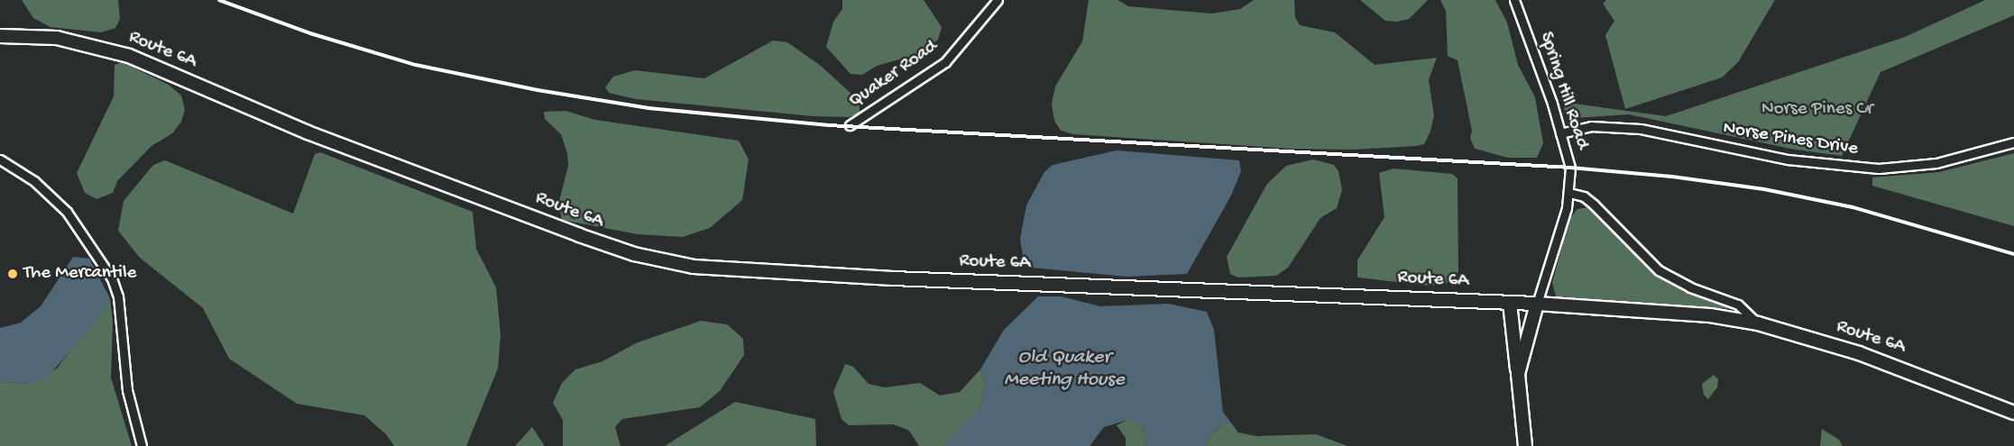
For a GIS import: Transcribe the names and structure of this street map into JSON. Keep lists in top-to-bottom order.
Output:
{
  "streets": {
    "main road": ["Route 6A"],
    "street": ["Quaker Road", "Spring Hill Road", "Norse Pines Drive"]
  },
  "crossings": [
    ["Route 6A", "Spring Hill Road"],
    ["Spring Hill Road", "Norse Pines Drive"]
  ],
  "water": ["Old Quaker Meeting House"],
  "parks": ["Norse Pines Cr"],
  "places": ["The Mercantile"]
}
